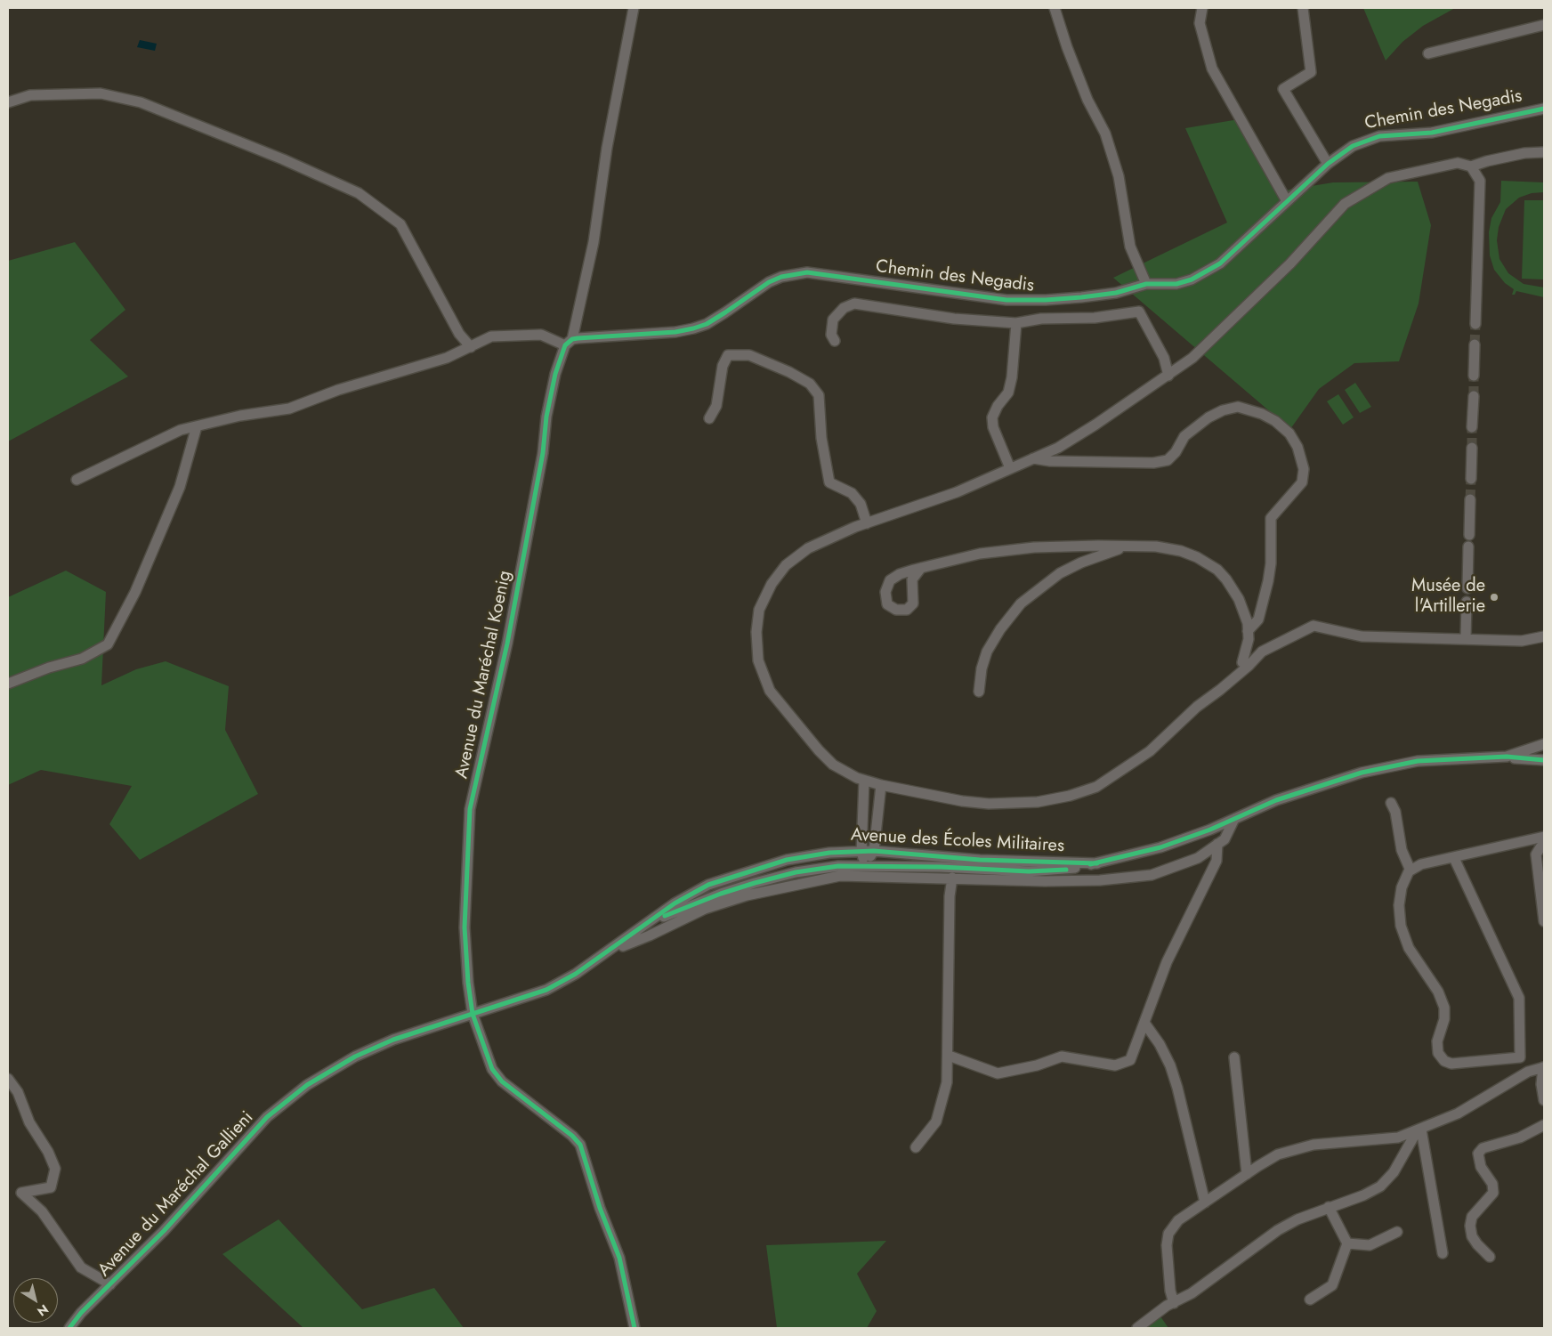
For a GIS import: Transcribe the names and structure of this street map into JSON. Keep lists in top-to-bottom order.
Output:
{
  "streets": {
    "street": [
      "Chemin des Negadis",
      "Avenue du Maréchal Koenig",
      "Avenue des Écoles Militaires",
      "Avenue du Maréchal Gallieni"
    ]
  },
  "crossings": [
    ["Chemin des Negadis", "Avenue du Maréchal Koenig"],
    ["Avenue du Maréchal Koenig", "Avenue des Écoles Militaires"],
    ["Avenue des Écoles Militaires", "Avenue du Maréchal Gallieni"]
  ],
  "places": ["Musée de l'Artillerie"],
  "north": "bottom right"
}
